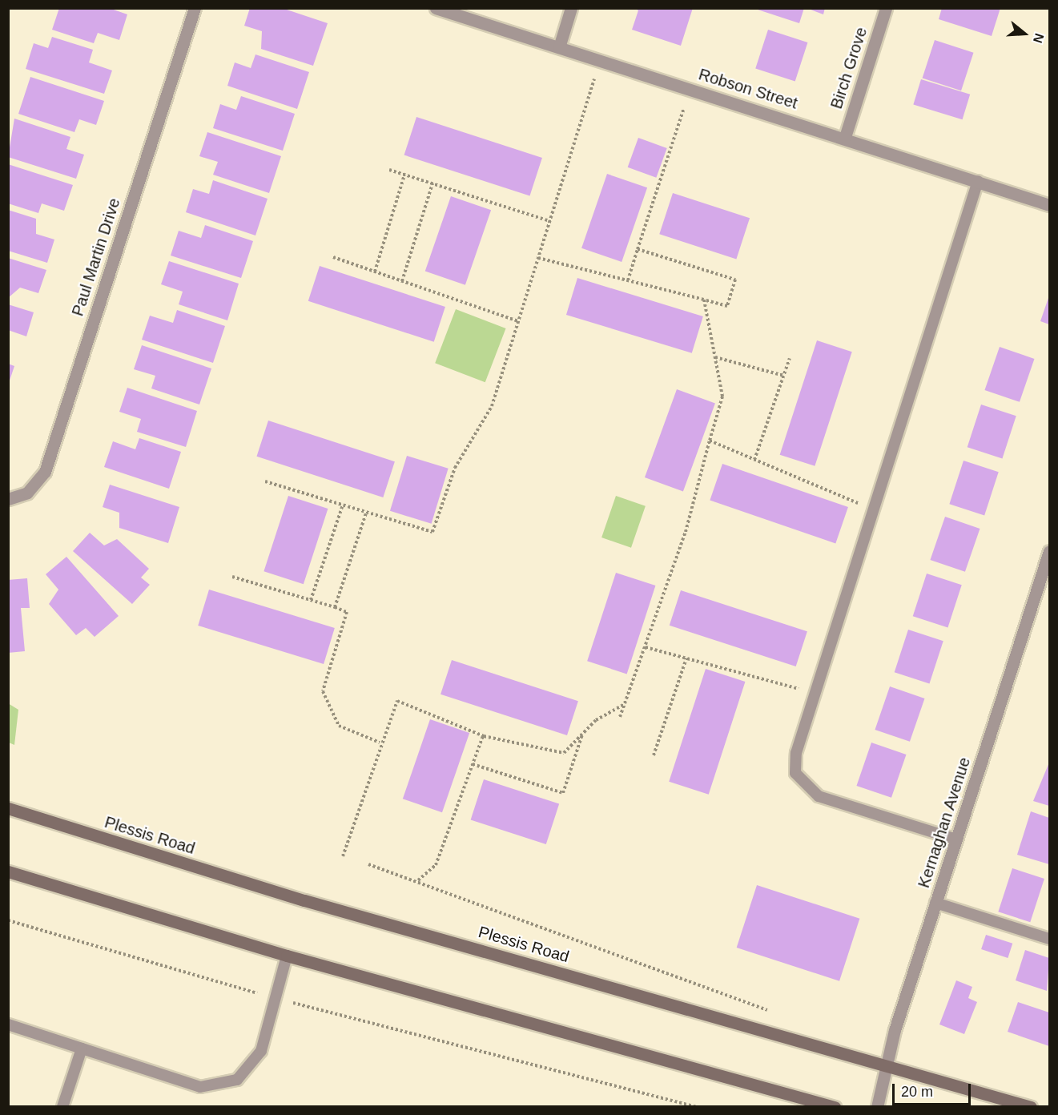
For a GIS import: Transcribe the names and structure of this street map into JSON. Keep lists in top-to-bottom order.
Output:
{
  "streets": {
    "main road": ["Plessis Road"],
    "street": [
      "Birch Grove",
      "Robson Street",
      "Paul Martin Drive",
      "Kernaghan Avenue"
    ]
  },
  "crossings": [
    ["Birch Grove", "Robson Street"],
    ["Kernaghan Avenue", "Plessis Road"]
  ],
  "scale_bar": "20 m",
  "north": "right"
}
